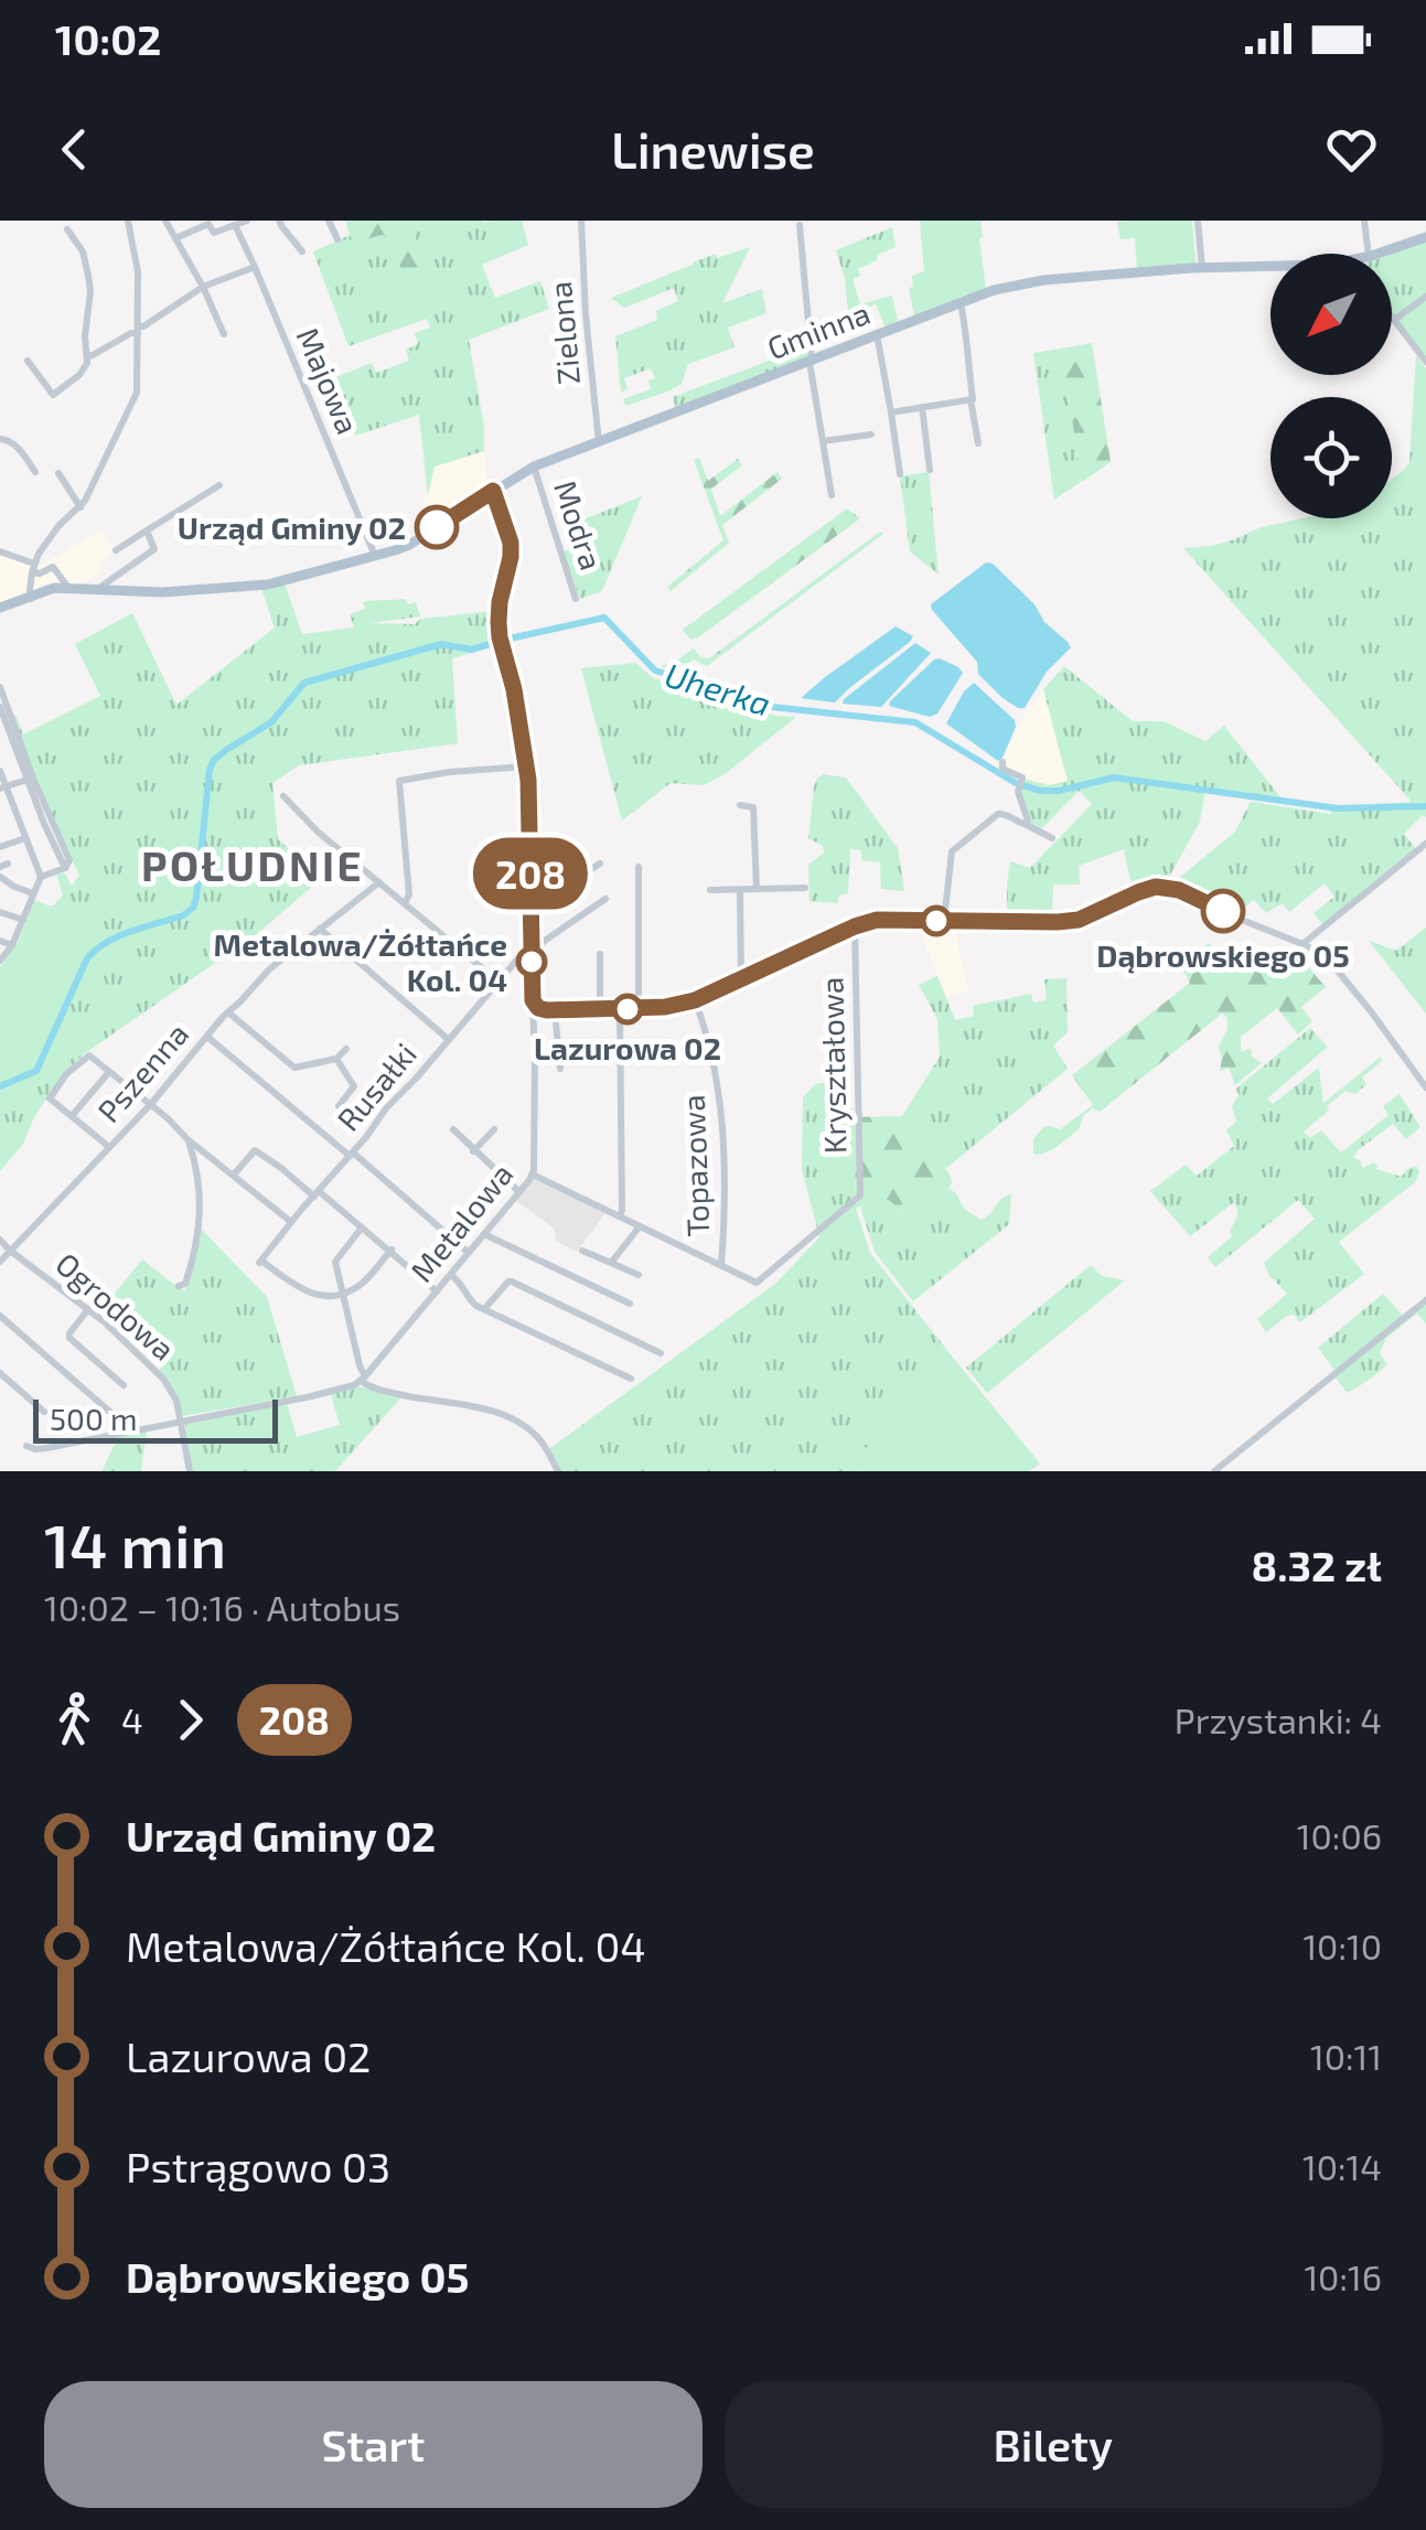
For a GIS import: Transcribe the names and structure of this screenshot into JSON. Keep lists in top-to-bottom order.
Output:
{
  "streets": {
    "main road": ["Gminna"],
    "street": [
      "Zielona",
      "Majowa",
      "Modra",
      "Kryształowa",
      "Pszenna",
      "Rusałki",
      "Topazowa",
      "Metalowa",
      "Ogrodowa"
    ]
  },
  "crossings": [
    ["Gminna", "Zielona"],
    ["Gminna", "Majowa"],
    ["Gminna", "Modra"],
    ["Gminna", "Metalowa"],
    ["Kryształowa", "Topazowa"],
    ["Pszenna", "Ogrodowa"]
  ],
  "districts": ["POŁUDNIE"],
  "water": ["Uherka"],
  "places": [
    "Urząd Gminy 02",
    "Dąbrowskiego 05",
    "Metalowa/Żółtańce Kol. 04",
    "Lazurowa 02"
  ],
  "lines": ["bus line 208"],
  "scale_bar": "500 m",
  "north": "bottom left",
  "page": {
    "status": "10:02",
    "header": "Linewise",
    "on_map": "208",
    "scale": "500 m",
    "heading": ["14 min", "10:02 – 10:16 · Autobus", "8.32 zł"],
    "legs": ["4", "208", "Przystanki: 4"],
    "list": [
      {
        "name": "Urząd Gminy 02",
        "value": "10:06"
      },
      {
        "name": "Metalowa/Żółtańce Kol. 04",
        "value": "10:10"
      },
      {
        "name": "Lazurowa 02",
        "value": "10:11"
      },
      {
        "name": "Pstrągowo 03",
        "value": "10:14"
      },
      {
        "name": "Dąbrowskiego 05",
        "value": "10:16"
      }
    ],
    "buttons": ["Start", "Bilety"]
  }
}
